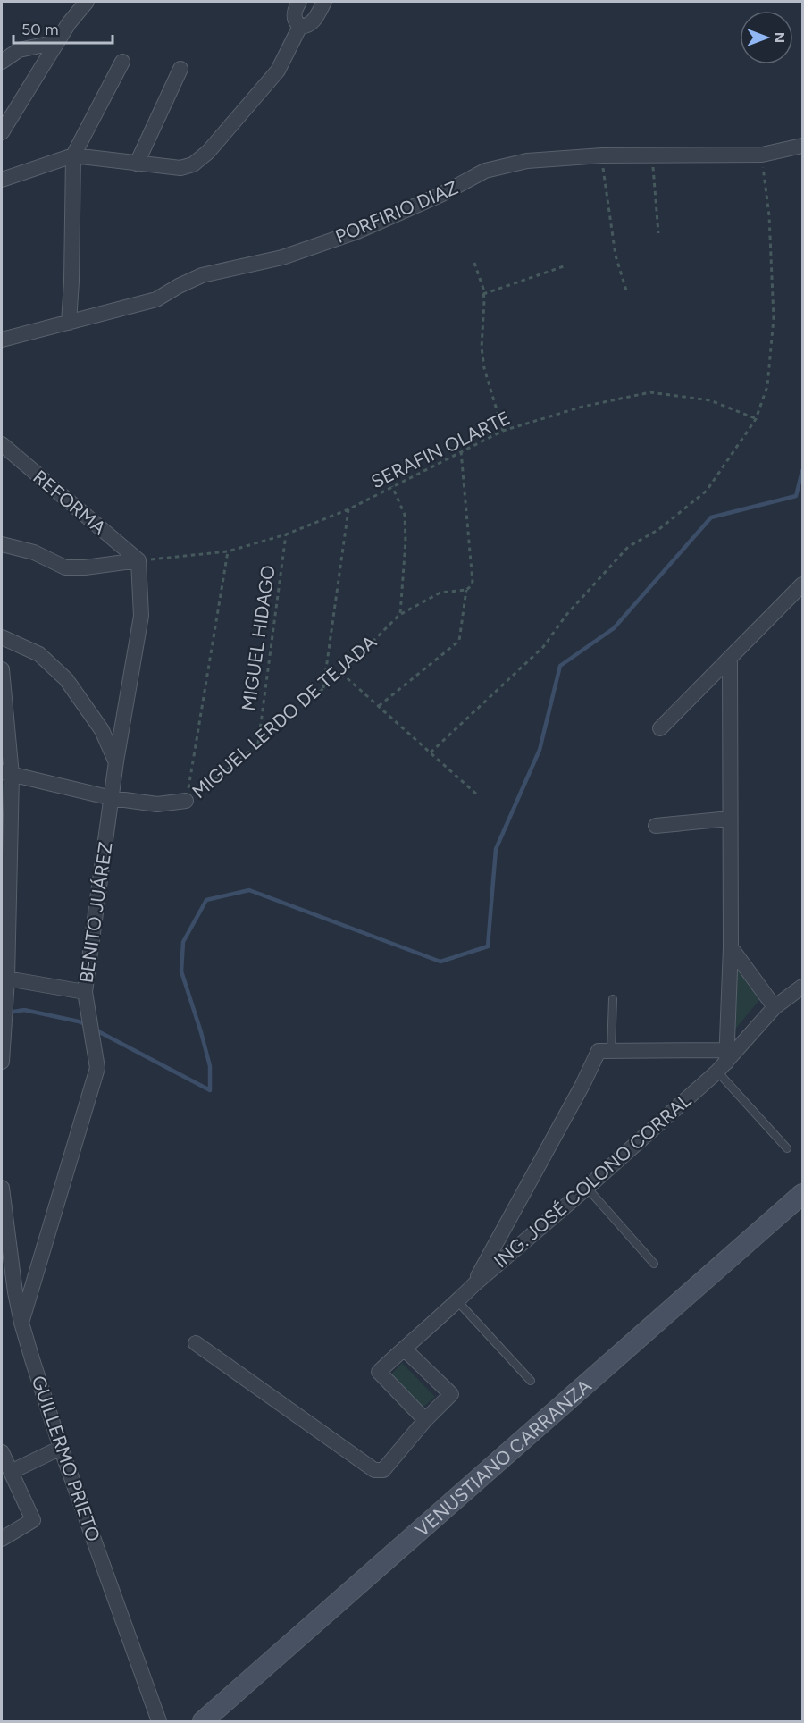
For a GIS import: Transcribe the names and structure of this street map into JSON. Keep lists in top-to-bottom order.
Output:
{
  "streets": {
    "main road": ["VENUSTIANO CARRANZA"],
    "street": [
      "PORFIRIO DIAZ",
      "REFORMA",
      "MIGUEL LERDO DE TEJADA",
      "BENITO JUÁREZ",
      "ING. JOSÉ COLONO CORRAL",
      "GUILLERMO PRIETO"
    ],
    "path": ["SERAFIN OLARTE", "MIGUEL HIDAGO"]
  },
  "crossings": [
    ["SERAFIN OLARTE", "REFORMA"],
    ["SERAFIN OLARTE", "MIGUEL HIDAGO"],
    ["SERAFIN OLARTE", "BENITO JUÁREZ"],
    ["REFORMA", "BENITO JUÁREZ"],
    ["MIGUEL HIDAGO", "MIGUEL LERDO DE TEJADA"],
    ["MIGUEL LERDO DE TEJADA", "BENITO JUÁREZ"],
    ["BENITO JUÁREZ", "GUILLERMO PRIETO"]
  ],
  "scale_bar": "50 m",
  "north": "right"
}
